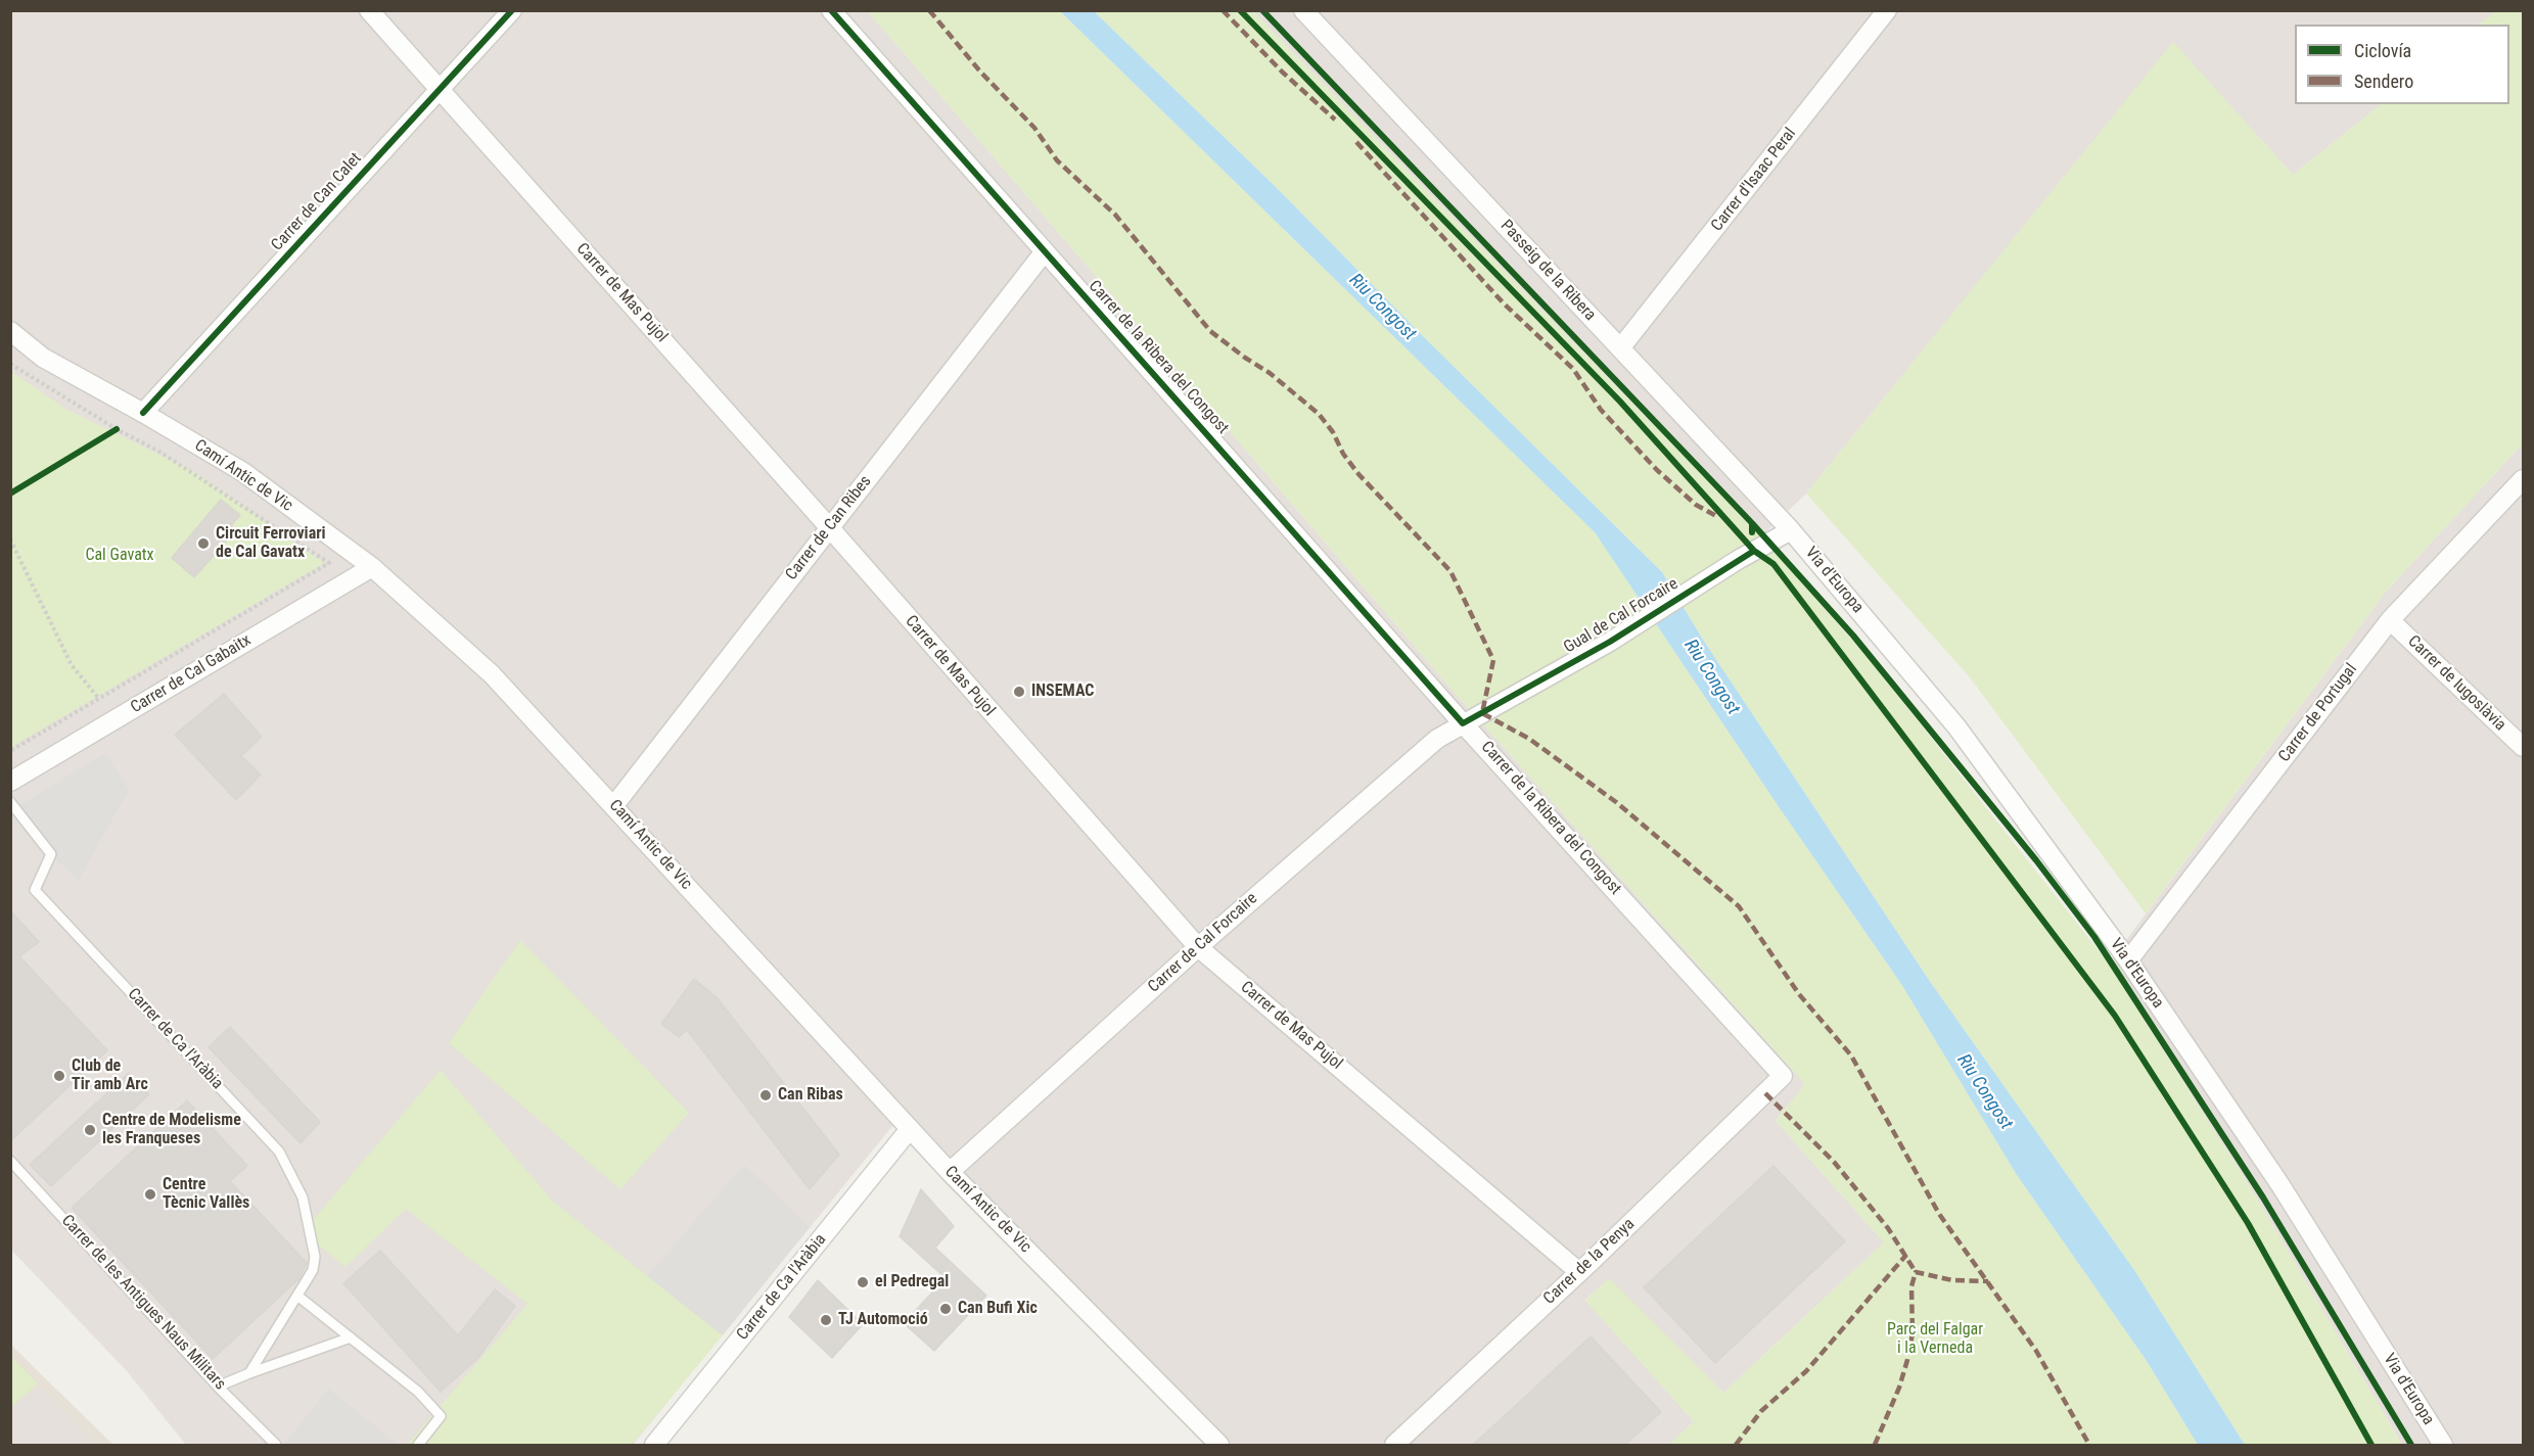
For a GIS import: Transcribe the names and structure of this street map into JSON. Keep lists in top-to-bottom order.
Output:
{
  "streets": {
    "street": [
      "Carrer d'Isaac Peral",
      "Carrer de Can Calet",
      "Passeig de la Ribera",
      "Carrer de Mas Pujol",
      "Carrer de la Ribera del Congost",
      "Camí Antic de Vic",
      "Carrer de Can Ribes",
      "Via d'Europa",
      "Gual de Cal Forcaire",
      "Carrer de Cal Gabaitx",
      "Carrer de Iugoslàvia",
      "Carrer de Portugal",
      "Carrer de Cal Forcaire",
      "Carrer de Ca l'Aràbia",
      "Carrer de la Penya"
    ],
    "lane": ["Carrer de les Antigues Naus Militars"]
  },
  "crossings": [
    ["Carrer d'Isaac Peral", "Passeig de la Ribera"],
    ["Carrer de Can Calet", "Carrer de Mas Pujol"],
    ["Carrer de Can Calet", "Camí Antic de Vic"],
    ["Passeig de la Ribera", "Via d'Europa"],
    ["Passeig de la Ribera", "Gual de Cal Forcaire"],
    ["Carrer de Mas Pujol", "Carrer de Can Ribes"],
    ["Carrer de Mas Pujol", "Carrer de Cal Forcaire"],
    ["Carrer de Mas Pujol", "Carrer de la Penya"],
    ["Carrer de la Ribera del Congost", "Carrer de Can Ribes"],
    ["Carrer de la Ribera del Congost", "Gual de Cal Forcaire"],
    ["Carrer de la Ribera del Congost", "Carrer de Cal Forcaire"],
    ["Carrer de la Ribera del Congost", "Carrer de la Penya"],
    ["Camí Antic de Vic", "Carrer de Can Ribes"],
    ["Camí Antic de Vic", "Carrer de Cal Gabaitx"],
    ["Camí Antic de Vic", "Carrer de Cal Forcaire"],
    ["Camí Antic de Vic", "Carrer de Ca l'Aràbia"],
    ["Via d'Europa", "Gual de Cal Forcaire"],
    ["Via d'Europa", "Carrer de Portugal"],
    ["Gual de Cal Forcaire", "Carrer de Cal Forcaire"],
    ["Carrer de Iugoslàvia", "Carrer de Portugal"]
  ],
  "water": ["Riu Congost"],
  "parks": ["Cal Gavatx", "Parc del Falgar i la Verneda"],
  "places": [
    "Circuit Ferroviari de Cal Gavatx",
    "INSEMAC",
    "Club de Tir amb Arc",
    "Can Ribas",
    "Centre de Modelisme les Franqueses",
    "Centre Tècnic Vallès",
    "el Pedregal",
    "Can Bufi Xic",
    "TJ Automoció"
  ],
  "legend": ["Ciclovía", "Sendero"]
}
